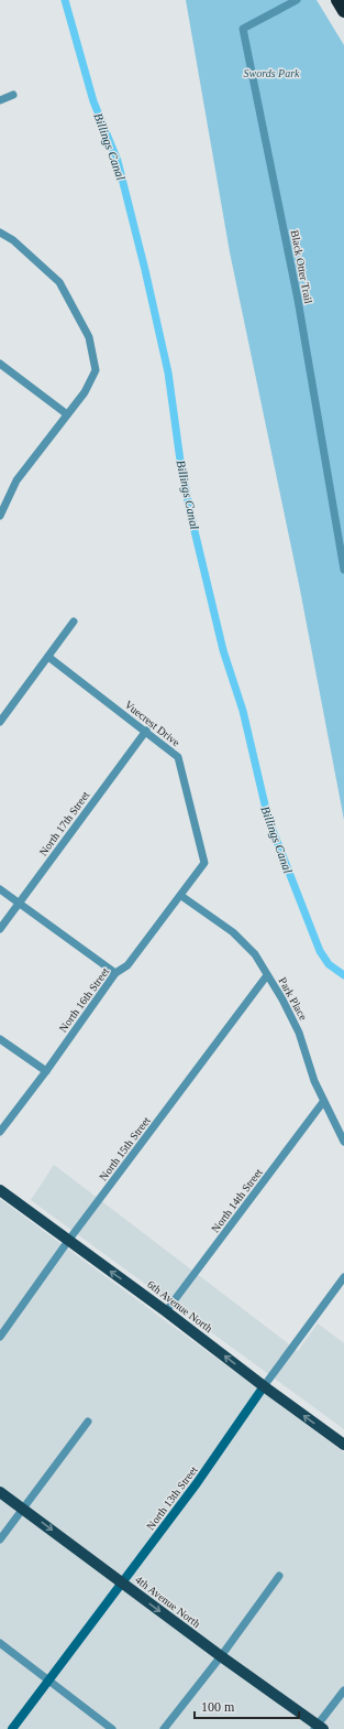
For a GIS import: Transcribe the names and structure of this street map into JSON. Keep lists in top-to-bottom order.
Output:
{
  "streets": {
    "main road": ["6th Avenue North", "4th Avenue North"],
    "street": [
      "Black Otter Trail",
      "Vuecrest Drive",
      "North 17th Street",
      "Park Place",
      "North 16th Street",
      "North 15th Street",
      "North 14th Street",
      "North 13th Street"
    ]
  },
  "crossings": [
    ["Vuecrest Drive", "North 17th Street"],
    ["Vuecrest Drive", "North 16th Street"],
    ["Park Place", "North 16th Street"],
    ["Park Place", "North 15th Street"],
    ["Park Place", "North 14th Street"],
    ["North 15th Street", "6th Avenue North"],
    ["North 14th Street", "6th Avenue North"],
    ["6th Avenue North", "North 13th Street"],
    ["North 13th Street", "4th Avenue North"]
  ],
  "one_way": ["6th Avenue North", "4th Avenue North"],
  "water": ["Billings Canal"],
  "parks": ["Swords Park"],
  "scale_bar": "100 m"
}
